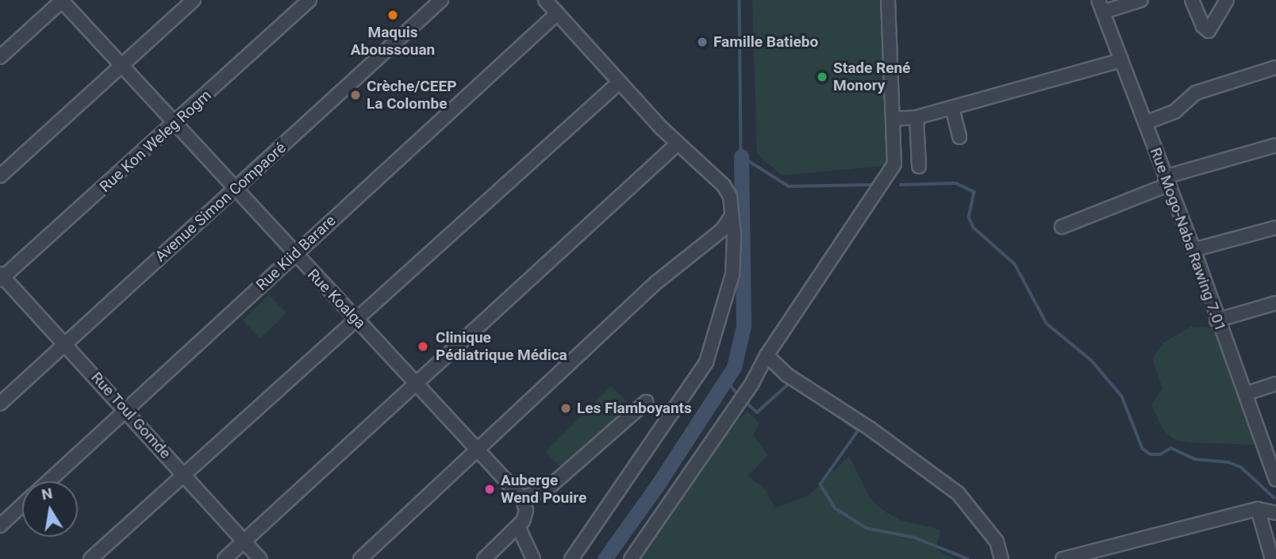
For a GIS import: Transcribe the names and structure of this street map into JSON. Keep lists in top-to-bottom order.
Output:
{
  "streets": {
    "street": [
      "Rue Kon Weleg Rogm",
      "Avenue Simon Compaoré",
      "Rue Mogo-Naba Rawing 7.01",
      "Rue Kiid Barare",
      "Rue Koalga",
      "Rue Toul Gomde"
    ]
  },
  "crossings": [
    ["Rue Kon Weleg Rogm", "Rue Koalga"],
    ["Rue Kon Weleg Rogm", "Rue Toul Gomde"],
    ["Avenue Simon Compaoré", "Rue Koalga"],
    ["Avenue Simon Compaoré", "Rue Toul Gomde"],
    ["Rue Kiid Barare", "Rue Koalga"],
    ["Rue Kiid Barare", "Rue Toul Gomde"]
  ],
  "places": [
    "Maquis Aboussouan",
    "Famille Batiebo",
    "Stade René Monory",
    "Crèche/CEEP La Colombe",
    "Clinique Pédiatrique Médica",
    "Les Flamboyants",
    "Auberge Wend Pouire"
  ],
  "north": "top"
}
